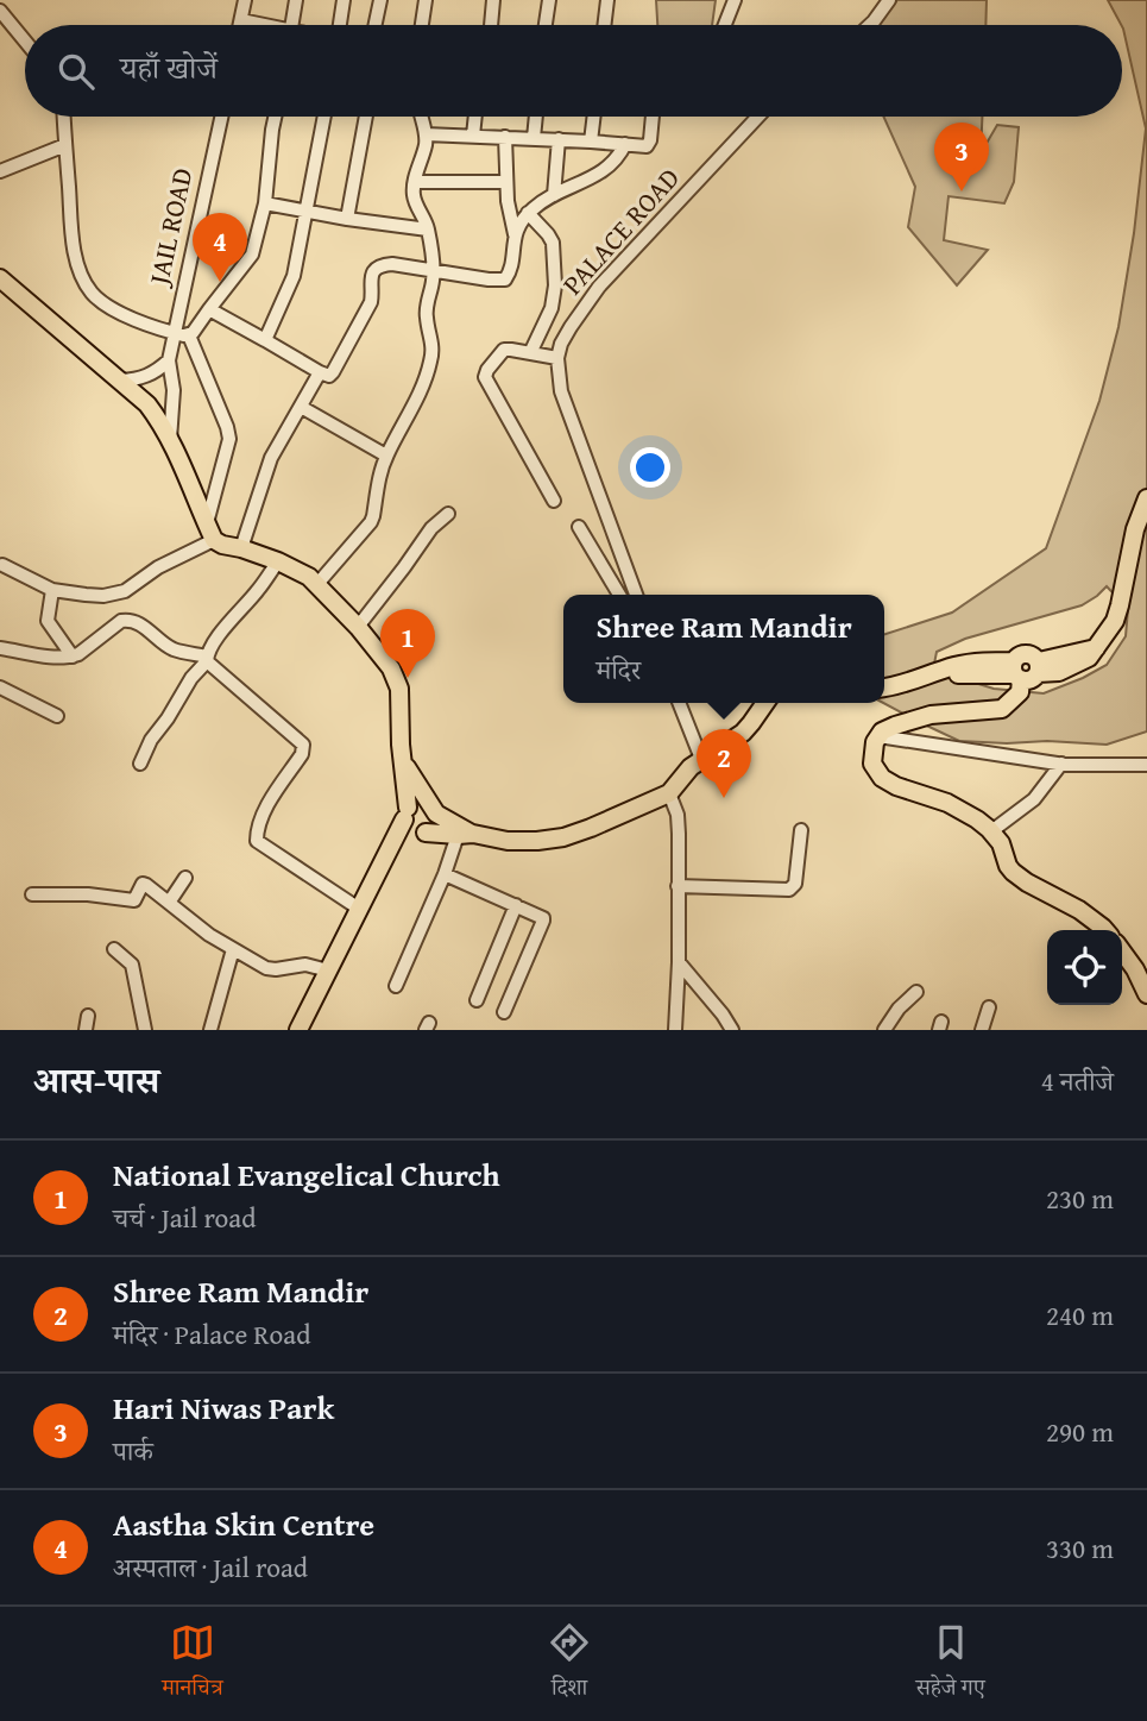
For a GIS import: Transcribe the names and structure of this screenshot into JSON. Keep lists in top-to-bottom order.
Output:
{
  "streets": {
    "street": ["JAIL ROAD", "PALACE ROAD"]
  },
  "page": {
    "search": "यहाँ खोजें",
    "pins": [
      "3",
      "4",
      "1",
      "2"
    ],
    "popup": ["Shree Ram Mandir", "मंदिर"],
    "heading": ["आस-पास", "4 नतीजे"],
    "list": [
      {
        "mark": "1",
        "name": "National Evangelical Church",
        "note": "चर्च · Jail road",
        "value": "230 m"
      },
      {
        "mark": "2",
        "name": "Shree Ram Mandir",
        "note": "मंदिर · Palace Road",
        "value": "240 m"
      },
      {
        "mark": "3",
        "name": "Hari Niwas Park",
        "note": "पार्क",
        "value": "290 m"
      },
      {
        "mark": "4",
        "name": "Aastha Skin Centre",
        "note": "अस्पताल · Jail road",
        "value": "330 m"
      }
    ],
    "nav": ["मानचित्र", "दिशा", "सहेजे गए"]
  }
}
